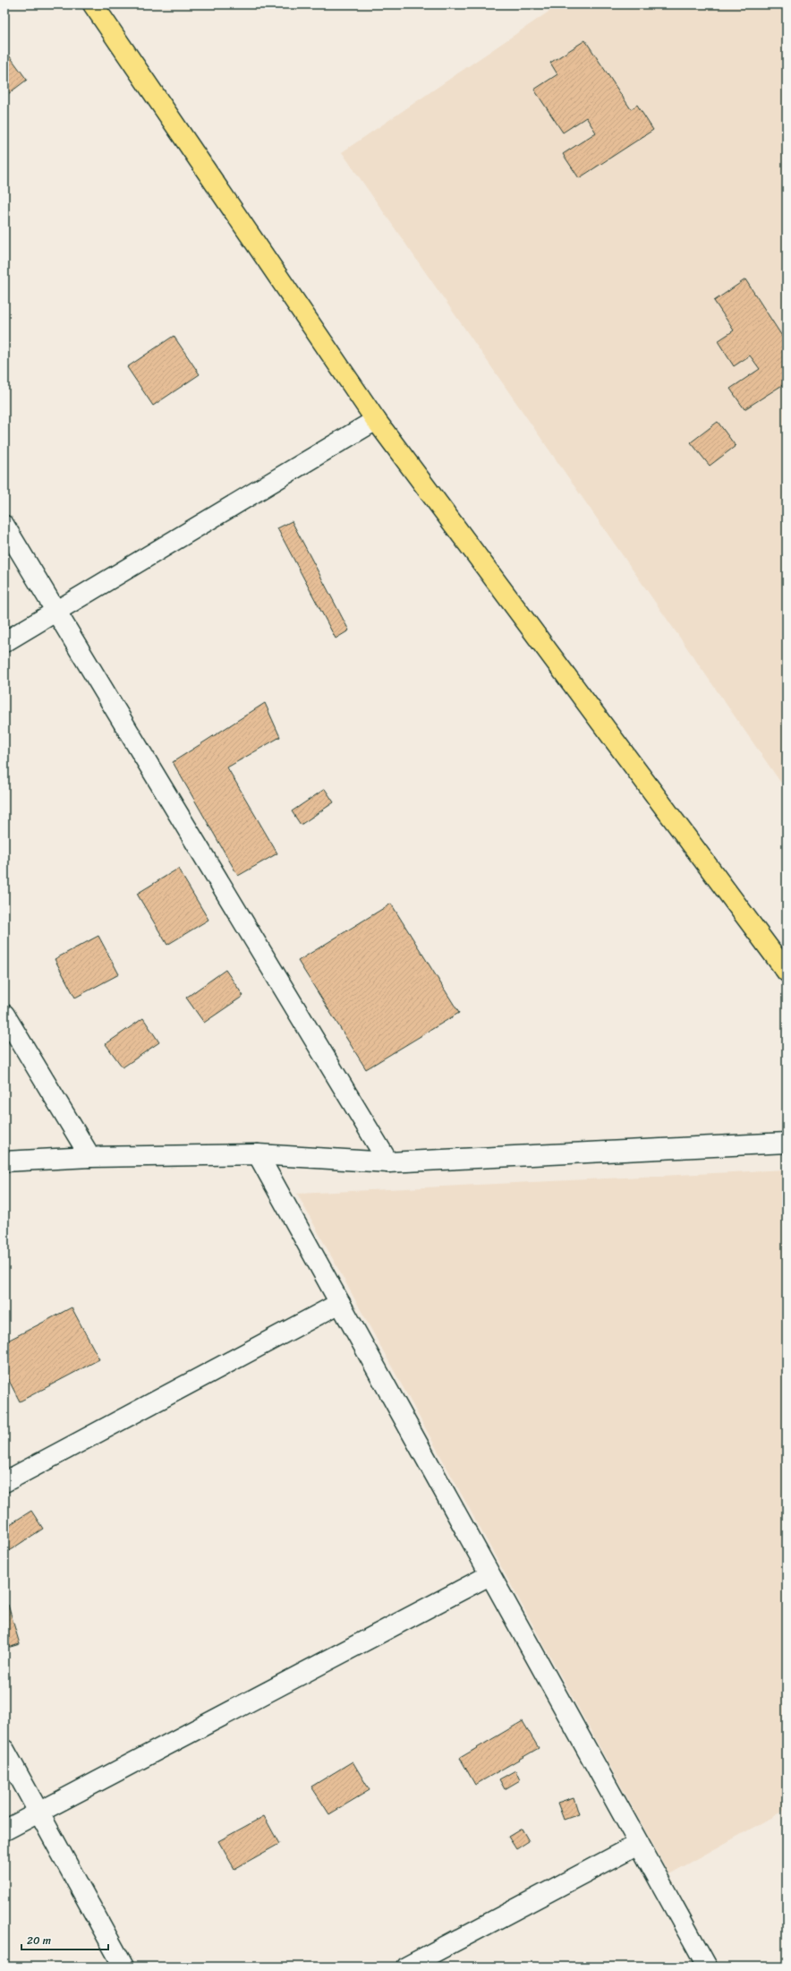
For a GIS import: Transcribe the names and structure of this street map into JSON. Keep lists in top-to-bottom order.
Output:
{
  "scale_bar": "20 m"
}
